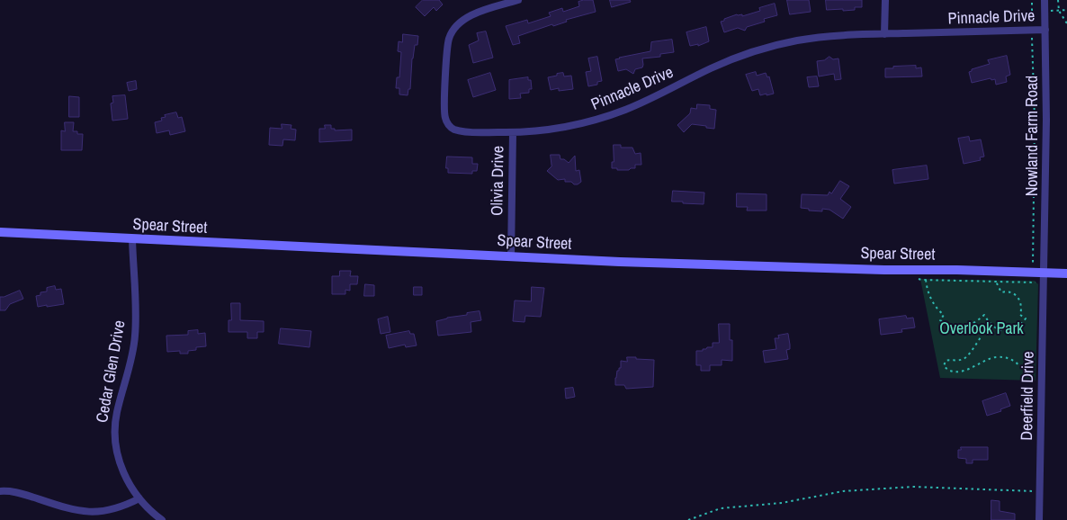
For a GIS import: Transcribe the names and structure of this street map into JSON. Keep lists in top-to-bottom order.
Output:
{
  "streets": {
    "main road": ["Spear Street"],
    "street": [
      "Pinnacle Drive",
      "Nowland Farm Road",
      "Olivia Drive",
      "Cedar Glen Drive",
      "Deerfield Drive"
    ]
  },
  "crossings": [
    ["Pinnacle Drive", "Nowland Farm Road"],
    ["Pinnacle Drive", "Olivia Drive"],
    ["Nowland Farm Road", "Spear Street"],
    ["Nowland Farm Road", "Deerfield Drive"],
    ["Olivia Drive", "Spear Street"],
    ["Spear Street", "Cedar Glen Drive"],
    ["Spear Street", "Deerfield Drive"]
  ],
  "parks": ["Overlook Park"]
}
